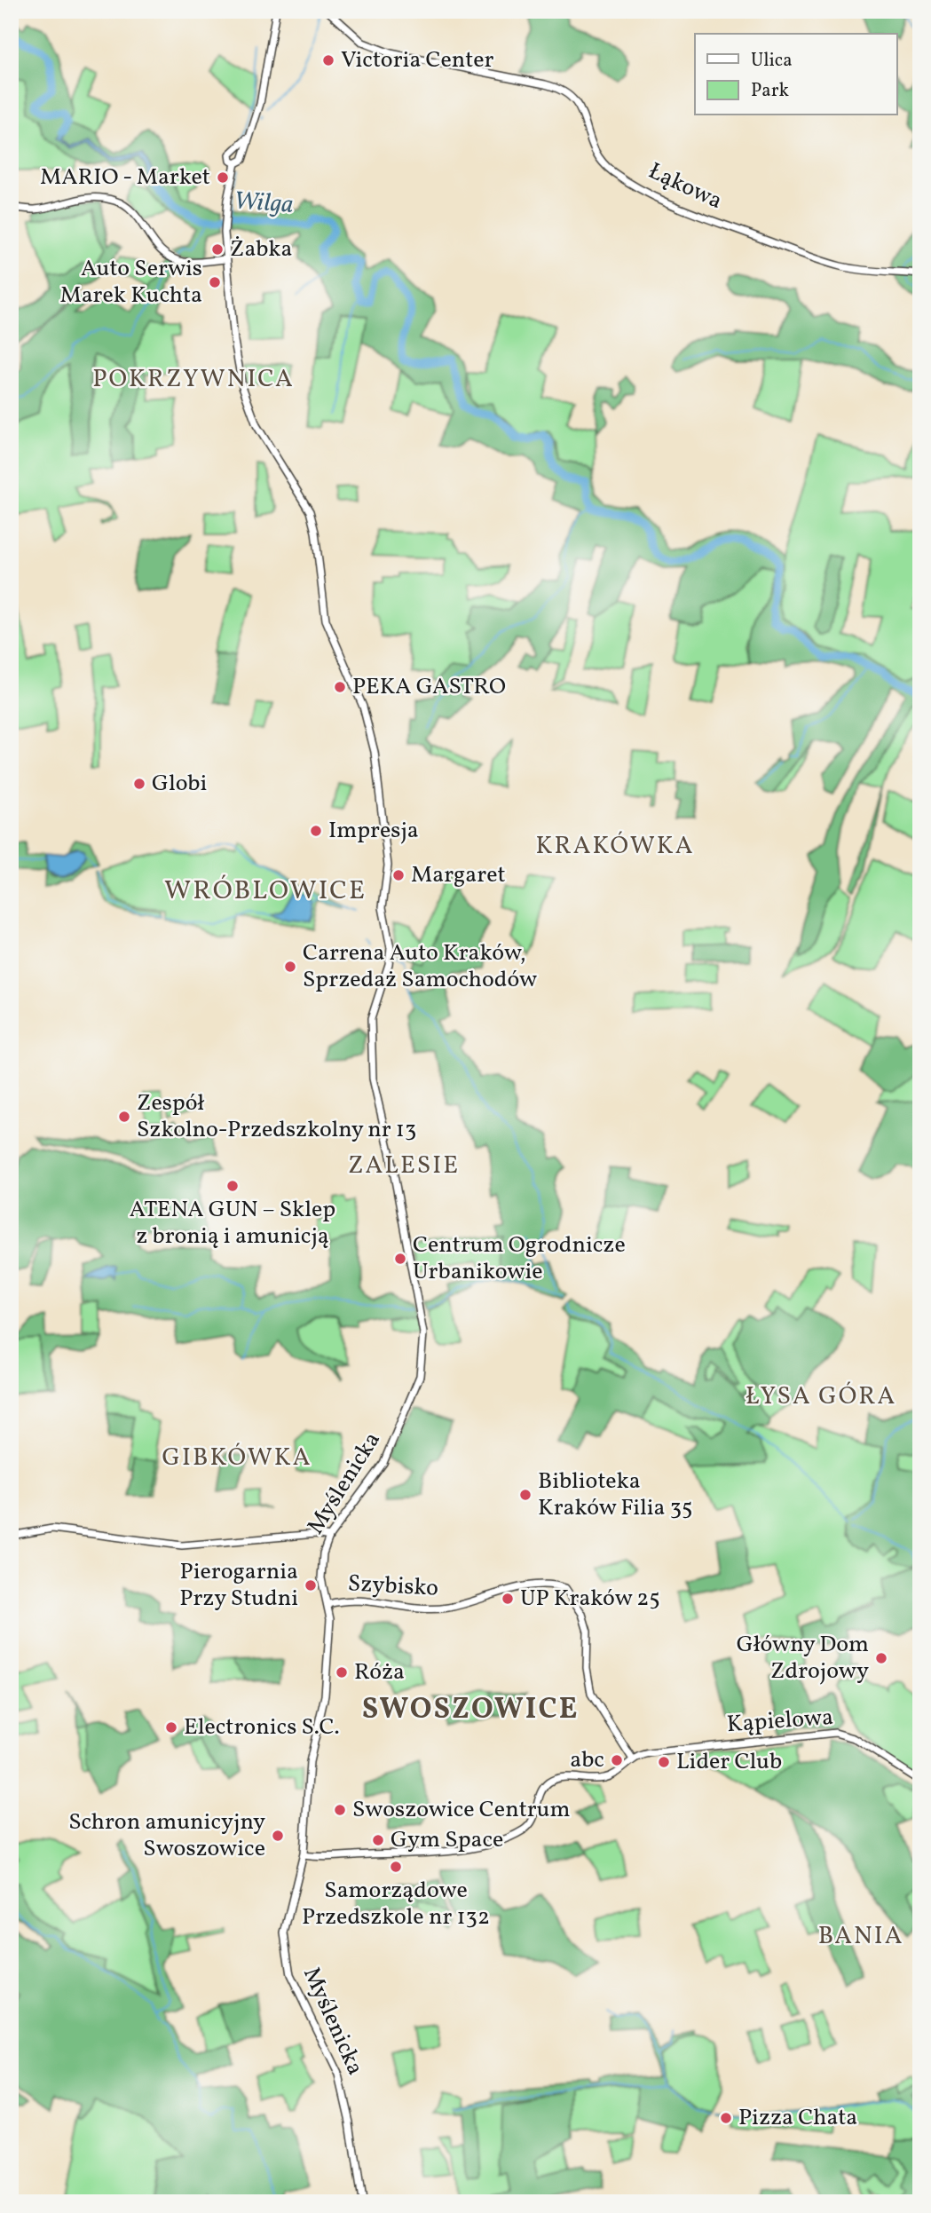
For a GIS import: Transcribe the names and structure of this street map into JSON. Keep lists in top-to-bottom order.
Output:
{
  "streets": {
    "street": [
      "Łąkowa",
      "Myślenicka",
      "Szybisko",
      "Kąpielowa"
    ]
  },
  "crossings": [
    ["Myślenicka", "Szybisko"],
    ["Myślenicka", "Kąpielowa"],
    ["Szybisko", "Kąpielowa"]
  ],
  "districts": [
    "POKRZYWNICA",
    "KRAKÓWKA",
    "WRÓBLOWICE",
    "ZALESIE",
    "ŁYSA GÓRA",
    "GIBKÓWKA",
    "SWOSZOWICE",
    "BANIA"
  ],
  "water": ["Wilga"],
  "places": [
    "Victoria Center",
    "MARIO - Market",
    "Żabka",
    "Auto Serwis Marek Kuchta",
    "PEKA GASTRO",
    "Globi",
    "Impresja",
    "Margaret",
    "Carrena Auto Kraków, Sprzedaż Samochodów",
    "Zespół Szkolno-Przedszkolny nr 13",
    "ATENA GUN – Sklep z bronią i amunicją",
    "Centrum Ogrodnicze Urbanikowie",
    "Biblioteka Kraków Filia 35",
    "Pierogarnia Przy Studni",
    "UP Kraków 25",
    "Główny Dom Zdrojowy",
    "Róża",
    "Electronics S.C.",
    "abc",
    "Lider Club",
    "Swoszowice Centrum",
    "Schron amunicyjny Swoszowice",
    "Gym Space",
    "Samorządowe Przedszkole nr 132",
    "Pizza Chata"
  ],
  "legend": ["Ulica", "Park"]
}
